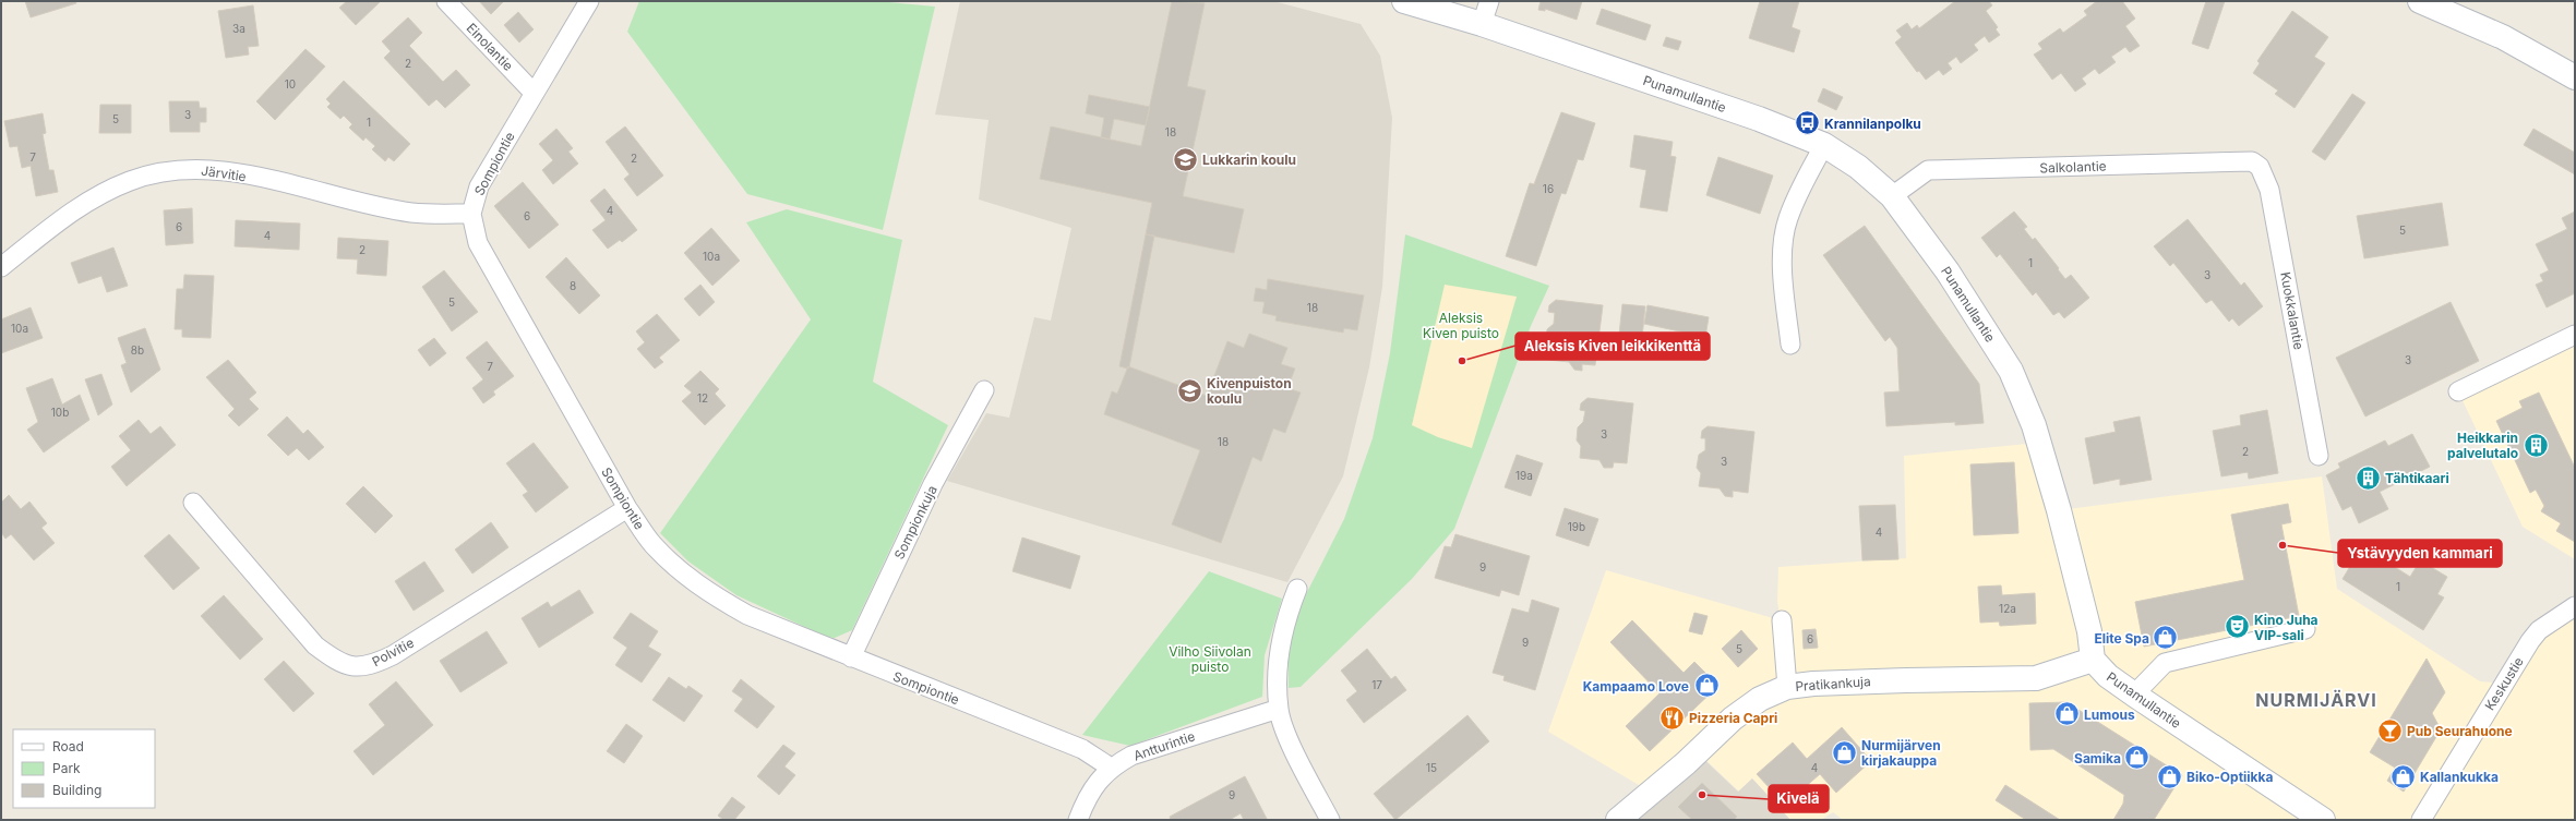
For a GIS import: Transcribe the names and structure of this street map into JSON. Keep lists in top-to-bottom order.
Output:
{
  "streets": {
    "street": [
      "Einolantie",
      "Punamullantie",
      "Sompiontie",
      "Salkolantie",
      "Järvitie",
      "Kuokkalantie",
      "Sompionkuja",
      "Polvitie",
      "Pratikankuja",
      "Keskustie",
      "Antturintie"
    ]
  },
  "crossings": [
    ["Einolantie", "Sompiontie"],
    ["Punamullantie", "Salkolantie"],
    ["Punamullantie", "Pratikankuja"],
    ["Sompiontie", "Järvitie"],
    ["Sompiontie", "Sompionkuja"],
    ["Sompiontie", "Polvitie"],
    ["Sompiontie", "Antturintie"],
    ["Salkolantie", "Kuokkalantie"]
  ],
  "districts": ["NURMIJÄRVI"],
  "parks": ["Aleksis Kiven puisto", "Vilho Siivolan puisto"],
  "places": {
    "bus stop": ["Krannilanpolku"],
    "school or university": ["Lukkarin koulu", "Kivenpuiston koulu"],
    "other": ["Aleksis Kiven leikkikenttä", "Ystävyyden kammari", "Kivelä"],
    "building": ["Heikkarin palvelutalo", "Tähtikaari"],
    "theatre": ["Kino Juha VIP-sali"],
    "shop": [
      "Elite Spa",
      "Kampaamo Love",
      "Lumous",
      "Nurmijärven kirjakauppa",
      "Samika",
      "Biko-Optiikka",
      "Kallankukka"
    ],
    "restaurant": ["Pizzeria Capri"],
    "bar": ["Pub Seurahuone"]
  },
  "house_numbers": [
    "3a",
    "2",
    "10",
    "3",
    "5",
    "1",
    "18",
    "7",
    "2",
    "16",
    "4",
    "6",
    "6",
    "5",
    "4",
    "2",
    "10a",
    "1",
    "3",
    "8",
    "5",
    "18",
    "10a",
    "8b",
    "3",
    "7",
    "12",
    "10b",
    "3",
    "18",
    "2",
    "3",
    "19a",
    "19b",
    "4",
    "9",
    "1",
    "12a",
    "6",
    "9",
    "5",
    "17",
    "15",
    "4",
    "9"
  ],
  "legend": ["Road", "Park", "Building"]
}
